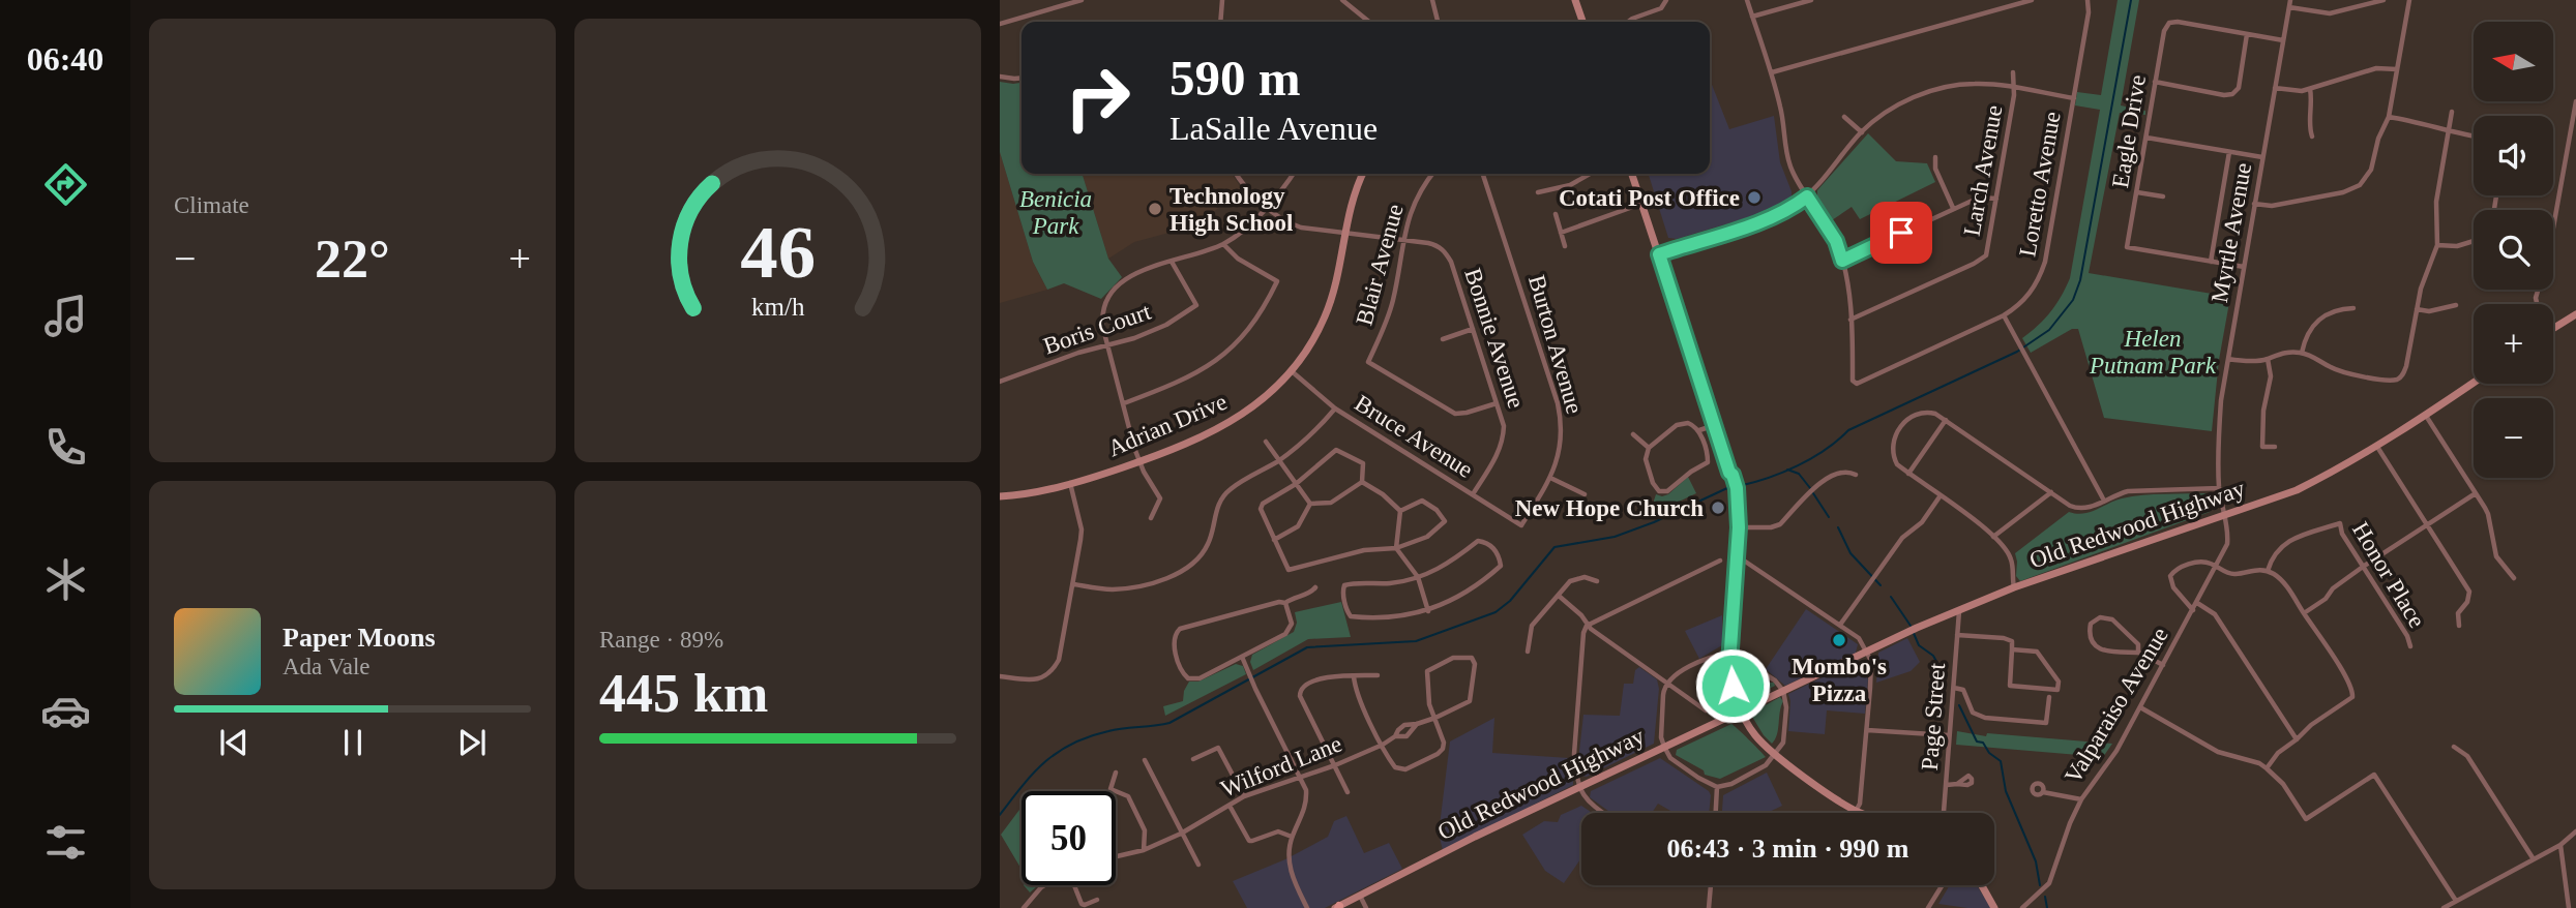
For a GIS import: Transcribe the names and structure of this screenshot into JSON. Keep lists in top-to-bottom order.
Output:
{
  "streets": {
    "main road": ["Adrian Drive", "Old Redwood Highway"],
    "street": [
      "Eagle Drive",
      "Larch Avenue",
      "Loretto Avenue",
      "Myrtle Avenue",
      "Blair Avenue",
      "Boris Court",
      "Bonnie Avenue",
      "Burton Avenue",
      "Bruce Avenue",
      "Honor Place",
      "Valparaiso Avenue",
      "Page Street",
      "Wilford Lane"
    ]
  },
  "crossings": [
    ["Larch Avenue", "Loretto Avenue"],
    ["Myrtle Avenue", "Old Redwood Highway"],
    ["Myrtle Avenue", "Valparaiso Avenue"],
    ["Blair Avenue", "Bonnie Avenue"],
    ["Bonnie Avenue", "Adrian Drive"],
    ["Bonnie Avenue", "Bruce Avenue"],
    ["Burton Avenue", "Bruce Avenue"],
    ["Adrian Drive", "Bruce Avenue"],
    ["Old Redwood Highway", "Valparaiso Avenue"],
    ["Old Redwood Highway", "Page Street"]
  ],
  "parks": ["Benicia Park", "Helen Putnam Park"],
  "places": [
    "Cotati Post Office",
    "Technology High School",
    "New Hope Church",
    "Mombo's Pizza"
  ],
  "north": "left",
  "page": {
    "tabs": "06:40",
    "tile": [
      "Climate",
      ["Range · 89%", "445 km"]
    ],
    "map_buttons": ["+", "−"],
    "turn": ["590 m", "LaSalle Avenue"],
    "heat": ["−", "22°", "+"],
    "song": ["Paper Moons", "Ada Vale"],
    "limit": "50",
    "trip": "06:43 · 3 min · 990 m",
    "gauge": ["46", "km/h"]
  }
}
